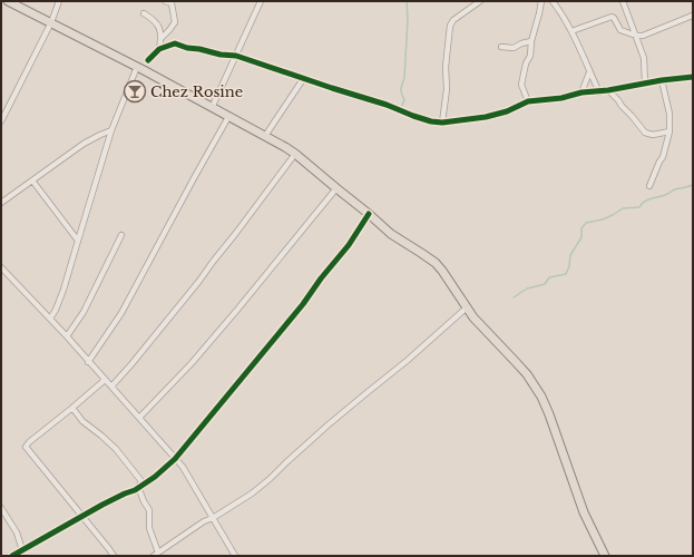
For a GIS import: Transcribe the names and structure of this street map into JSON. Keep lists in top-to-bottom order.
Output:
{
  "places": {
    "bar": ["Chez Rosine"]
  }
}
